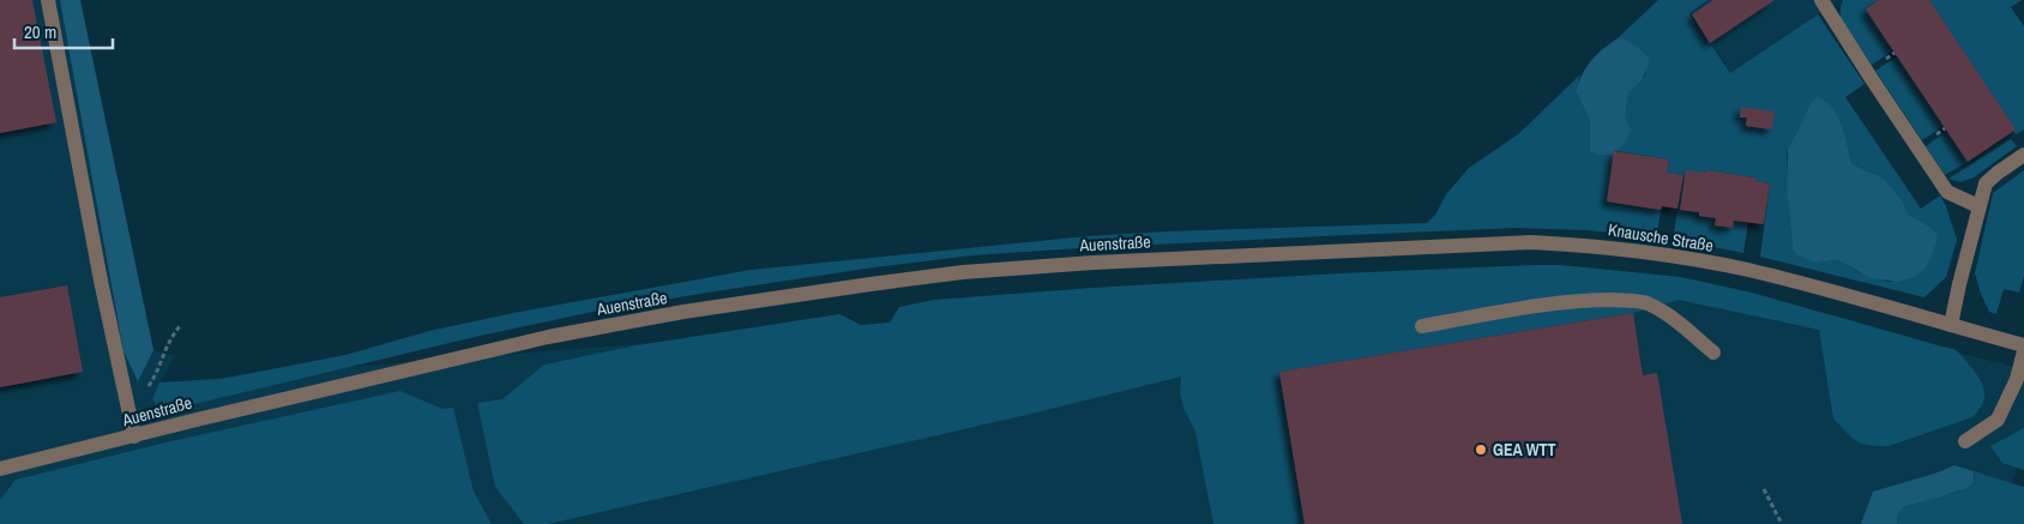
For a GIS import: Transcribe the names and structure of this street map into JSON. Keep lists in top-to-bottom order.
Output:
{
  "streets": {
    "street": ["Knausche Straße", "Auenstraße"]
  },
  "crossings": [
    ["Knausche Straße", "Auenstraße"]
  ],
  "places": ["GEA WTT"],
  "scale_bar": "20 m"
}
